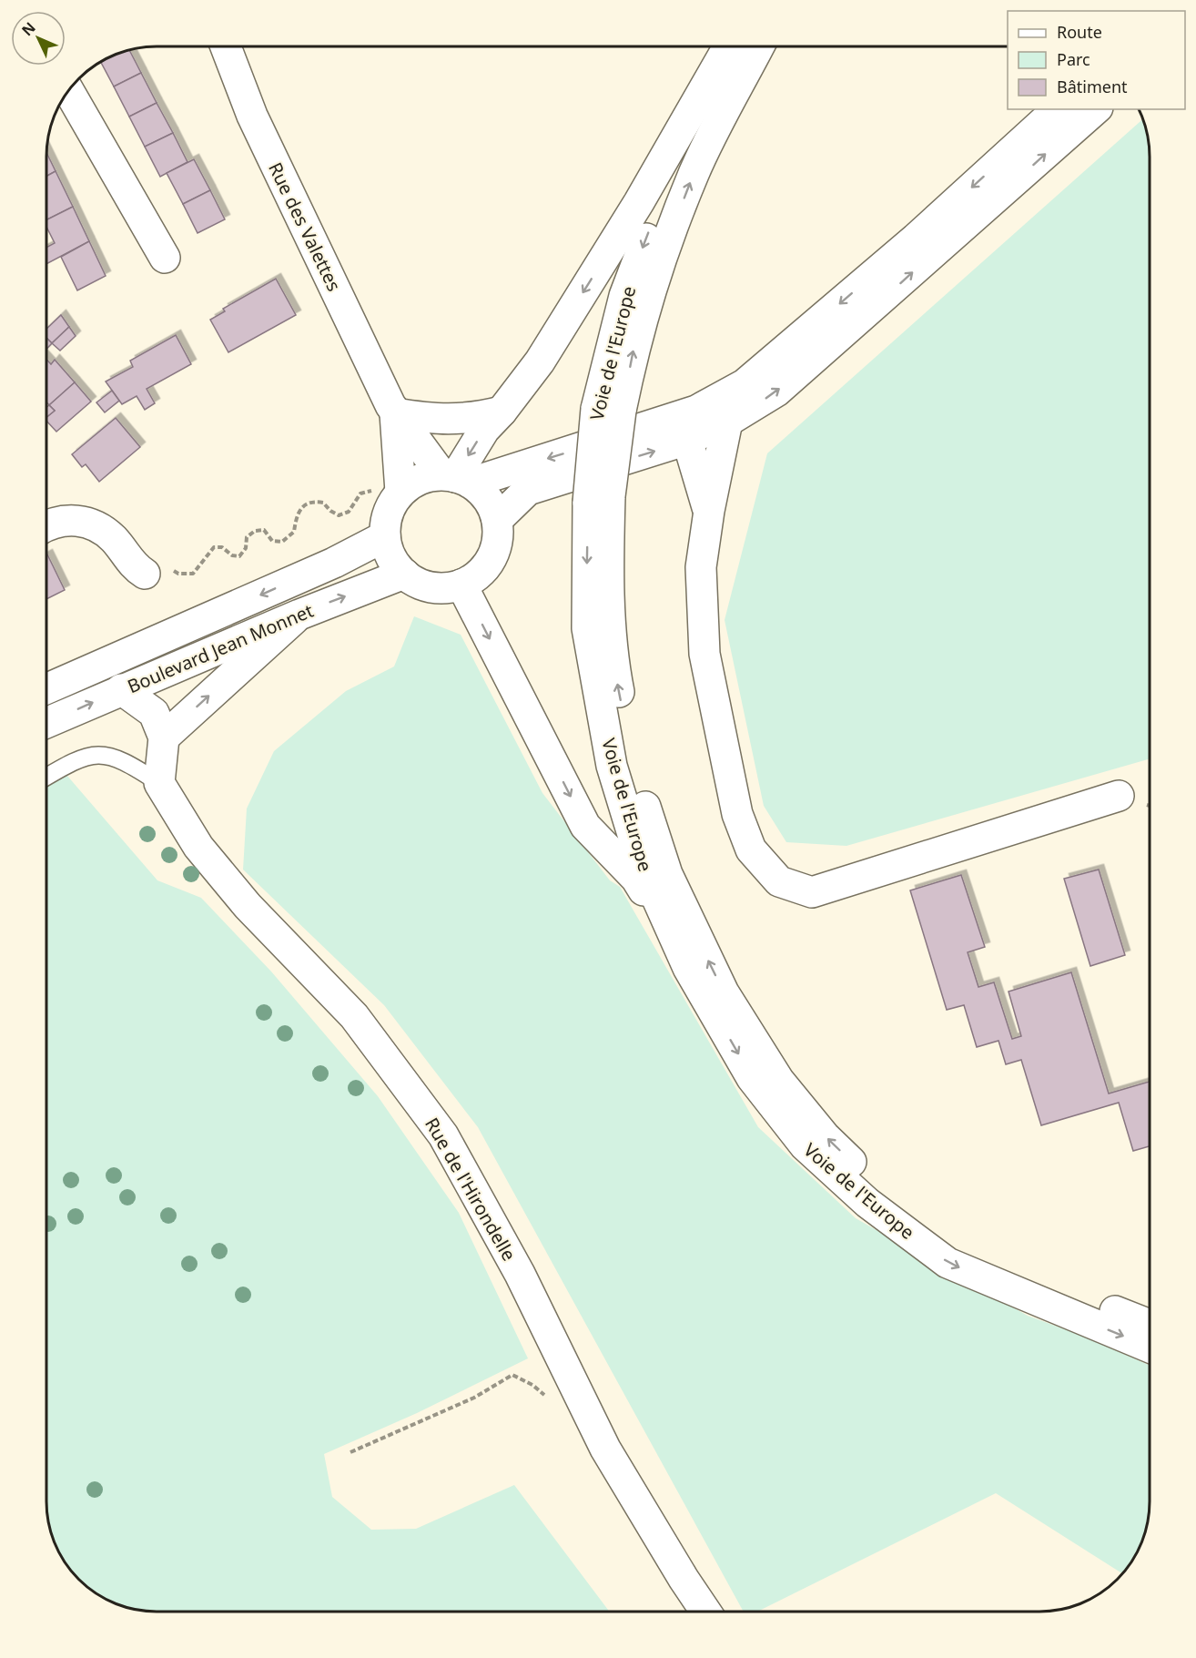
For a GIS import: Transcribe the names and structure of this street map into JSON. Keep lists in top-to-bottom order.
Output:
{
  "streets": {
    "main road": [
      "Rue des Valettes",
      "Voie de l'Europe",
      "Boulevard Jean Monnet",
      "Rue de l'Hirondelle"
    ]
  },
  "crossings": [
    ["Rue des Valettes", "Boulevard Jean Monnet"]
  ],
  "legend": ["Route", "Parc", "Bâtiment"],
  "north": "top left"
}
